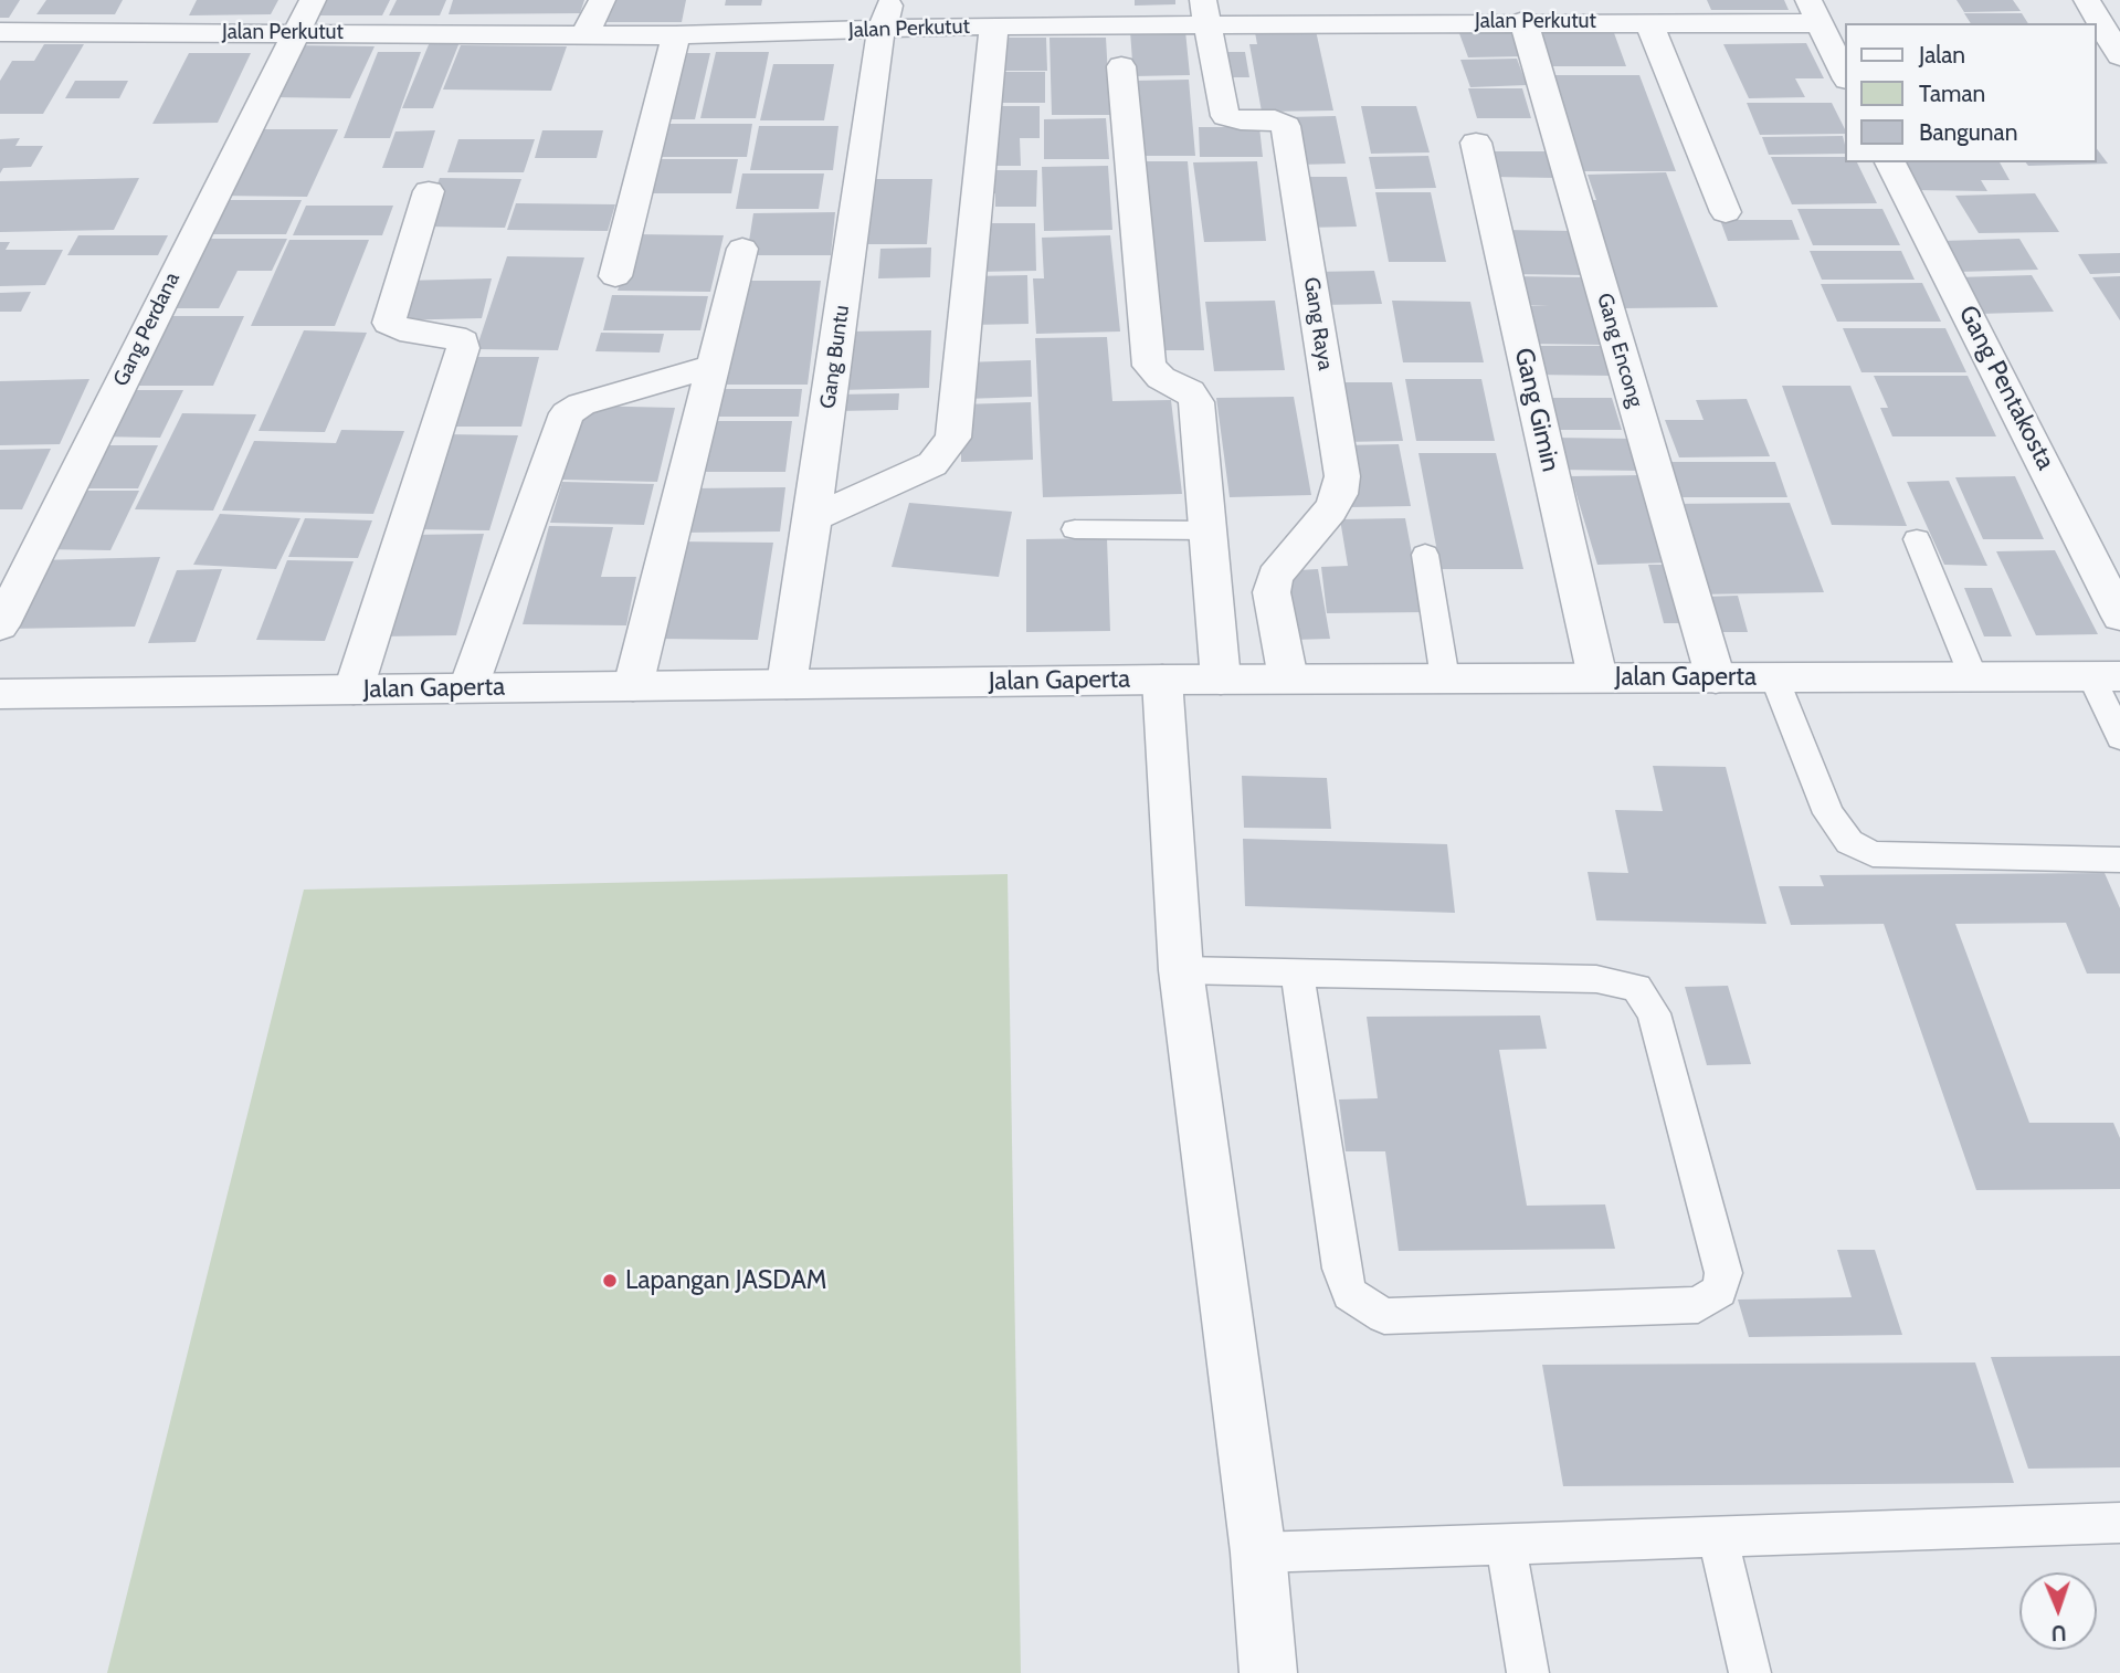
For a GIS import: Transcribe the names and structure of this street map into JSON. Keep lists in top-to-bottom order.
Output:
{
  "streets": {
    "street": [
      "Jalan Perkutut",
      "Gang Raya",
      "Gang Perdana",
      "Gang Encong",
      "Gang Buntu",
      "Gang Pentakosta",
      "Gang Gimin",
      "Jalan Gaperta"
    ]
  },
  "crossings": [
    ["Jalan Perkutut", "Gang Raya"],
    ["Jalan Perkutut", "Gang Perdana"],
    ["Jalan Perkutut", "Gang Encong"],
    ["Jalan Perkutut", "Gang Buntu"],
    ["Gang Raya", "Jalan Gaperta"],
    ["Gang Encong", "Jalan Gaperta"],
    ["Gang Buntu", "Jalan Gaperta"],
    ["Gang Gimin", "Jalan Gaperta"]
  ],
  "places": ["Lapangan JASDAM"],
  "legend": ["Jalan", "Taman", "Bangunan"],
  "north": "bottom"
}
